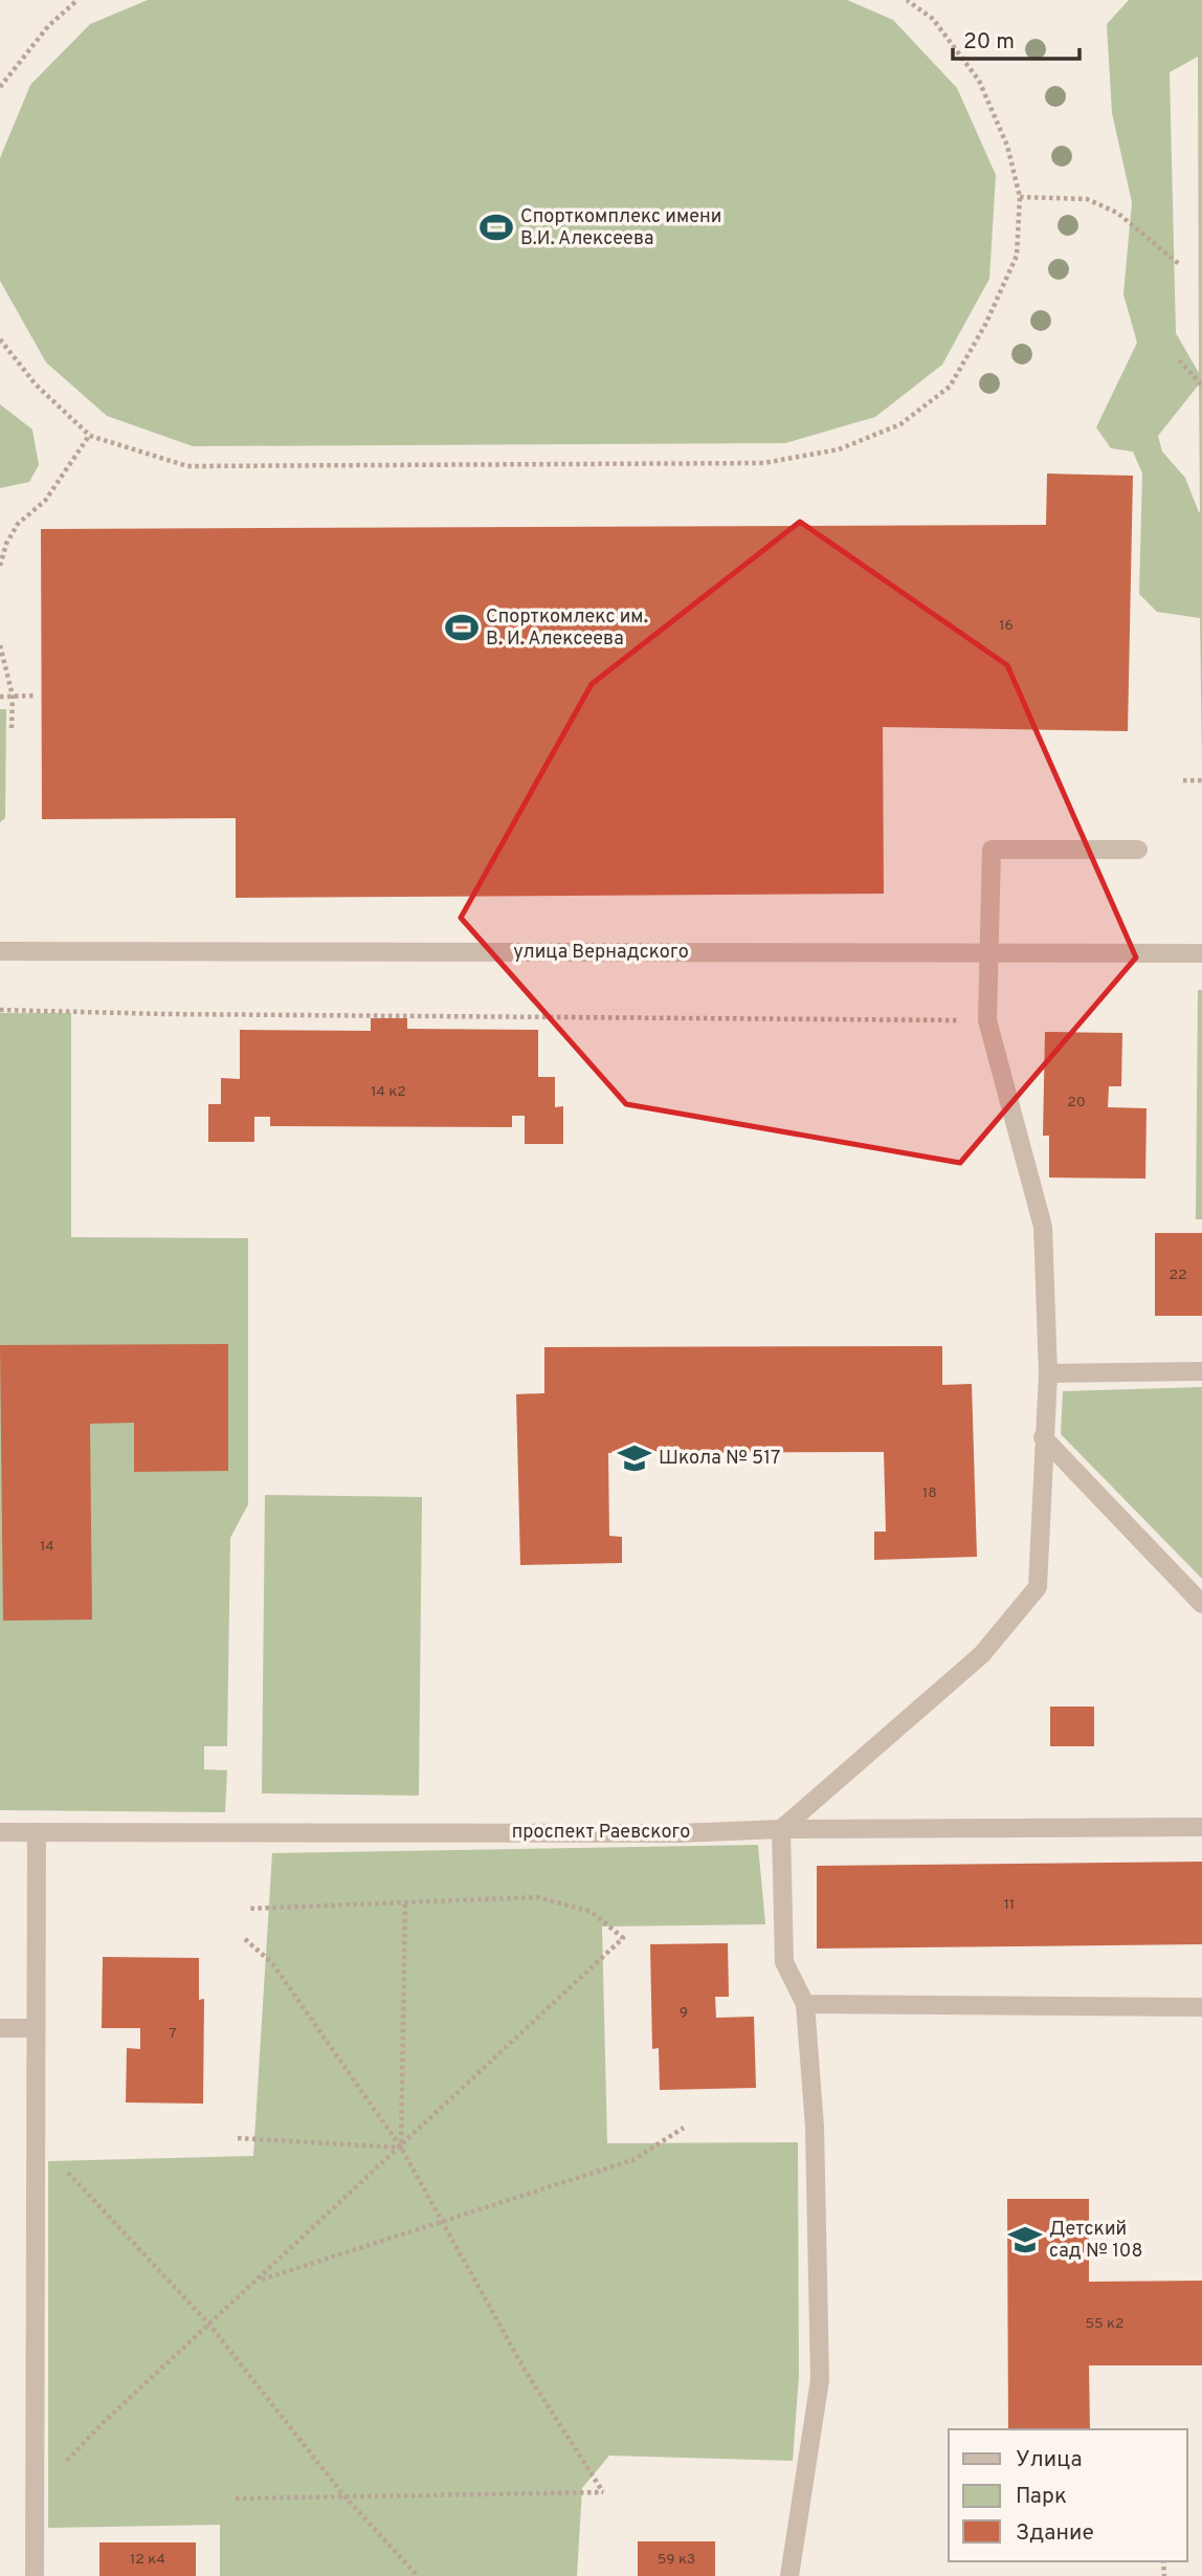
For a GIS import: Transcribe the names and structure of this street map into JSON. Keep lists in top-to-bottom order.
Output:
{
  "streets": {
    "street": ["улица Вернадского", "проспект Раевского"]
  },
  "places": {
    "sports": ["Спорткомплекс имени В.И. Алексеева", "Спорткомлекс им. В. И. Алексеева"],
    "school or university": ["Школа № 517", "Детский сад № 108"]
  },
  "house_numbers": [
    "16",
    "14 к2",
    "20",
    "22",
    "18",
    "14",
    "11",
    "9",
    "7",
    "55 к2",
    "12 к4",
    "59 к3"
  ],
  "legend": ["Улица", "Парк", "Здание"],
  "scale_bar": "20 m"
}
